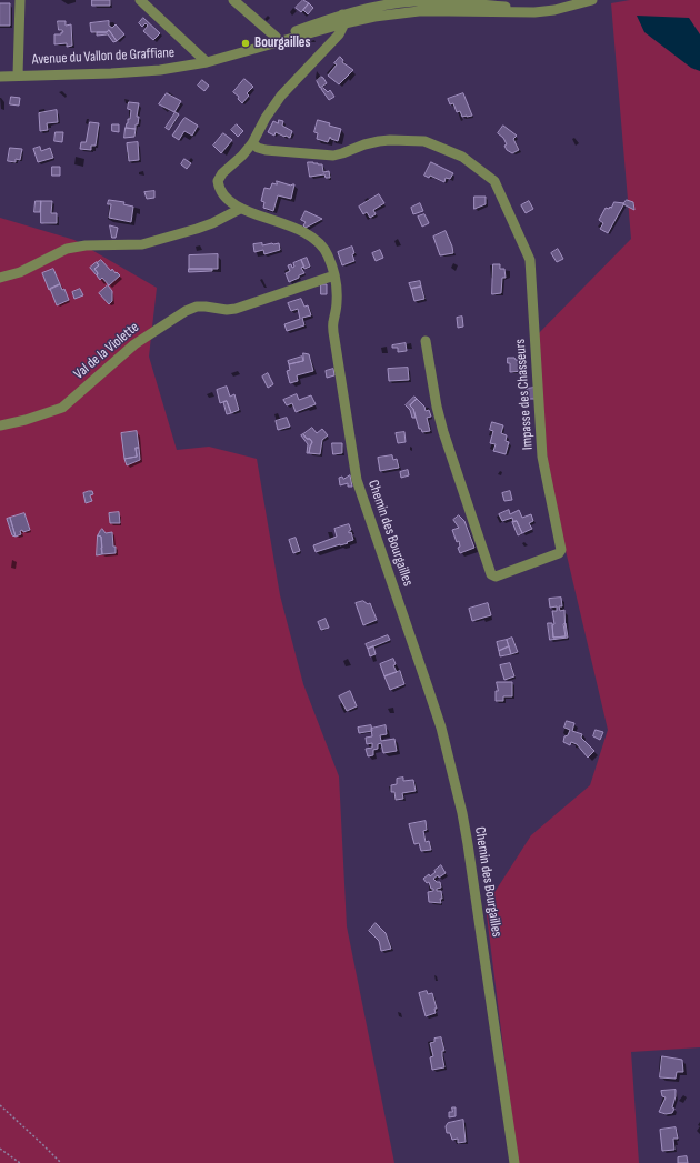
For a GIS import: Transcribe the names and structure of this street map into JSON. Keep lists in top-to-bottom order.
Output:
{
  "streets": {
    "street": [
      "Avenue du Vallon de Graffiane",
      "Val de la Violette",
      "Impasse des Chasseurs",
      "Chemin des Bourgailles"
    ]
  },
  "crossings": [
    ["Avenue du Vallon de Graffiane", "Chemin des Bourgailles"],
    ["Val de la Violette", "Chemin des Bourgailles"],
    ["Impasse des Chasseurs", "Chemin des Bourgailles"]
  ],
  "places": ["Bourgailles"]
}
